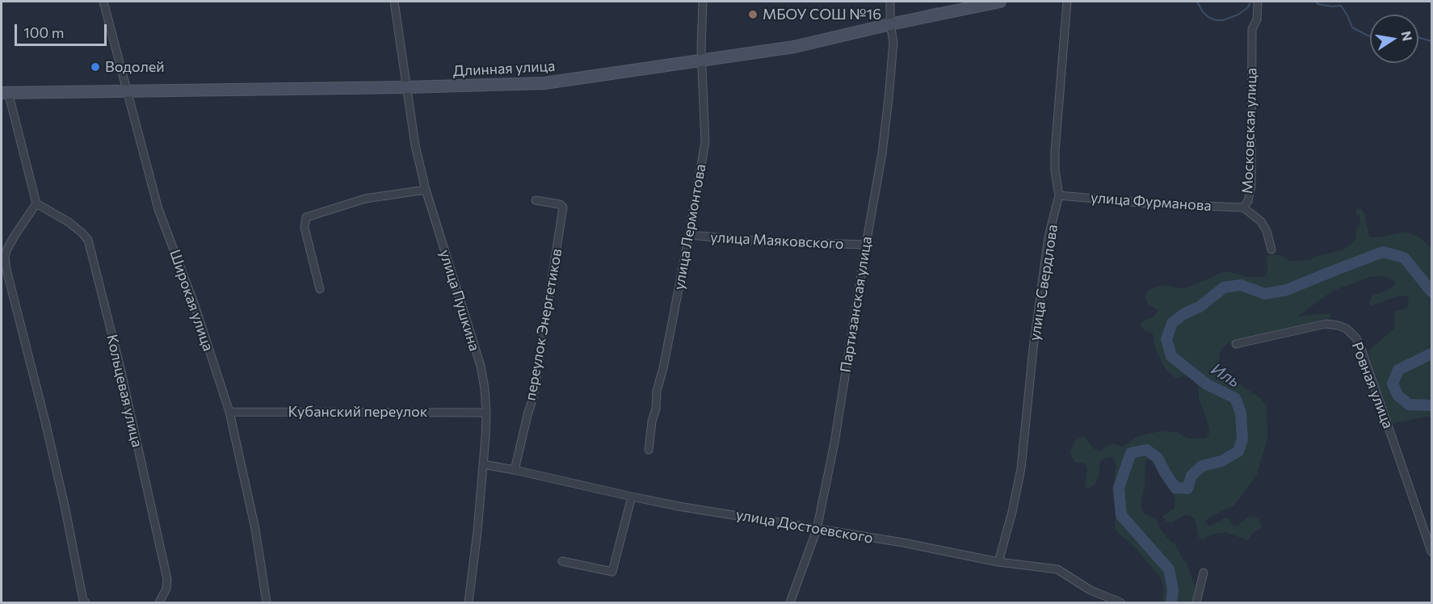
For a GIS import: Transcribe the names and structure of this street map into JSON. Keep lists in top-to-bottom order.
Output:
{
  "streets": {
    "main road": ["Длинная улица"],
    "street": [
      "Московская улица",
      "улица Фурманова",
      "улица Лермонтова",
      "улица Маяковского",
      "улица Свердлова",
      "Широкая улица",
      "улица Пушкина",
      "Партизанская улица",
      "переулок Энергетиков",
      "Ровная улица",
      "Кольцевая улица",
      "Кубанский переулок",
      "улица Достоевского"
    ]
  },
  "crossings": [
    ["Длинная улица", "улица Лермонтова"],
    ["Длинная улица", "Широкая улица"],
    ["Длинная улица", "улица Пушкина"],
    ["Длинная улица", "Партизанская улица"],
    ["Московская улица", "улица Фурманова"],
    ["улица Фурманова", "улица Свердлова"],
    ["улица Лермонтова", "улица Маяковского"],
    ["улица Маяковского", "Партизанская улица"],
    ["улица Свердлова", "улица Достоевского"],
    ["Широкая улица", "Кубанский переулок"],
    ["улица Пушкина", "Кубанский переулок"],
    ["улица Пушкина", "улица Достоевского"],
    ["Партизанская улица", "улица Достоевского"],
    ["переулок Энергетиков", "улица Достоевского"]
  ],
  "water": ["Иль"],
  "places": ["МБОУ СОШ №16", "Водолей"],
  "scale_bar": "100 m",
  "north": "right"
}
